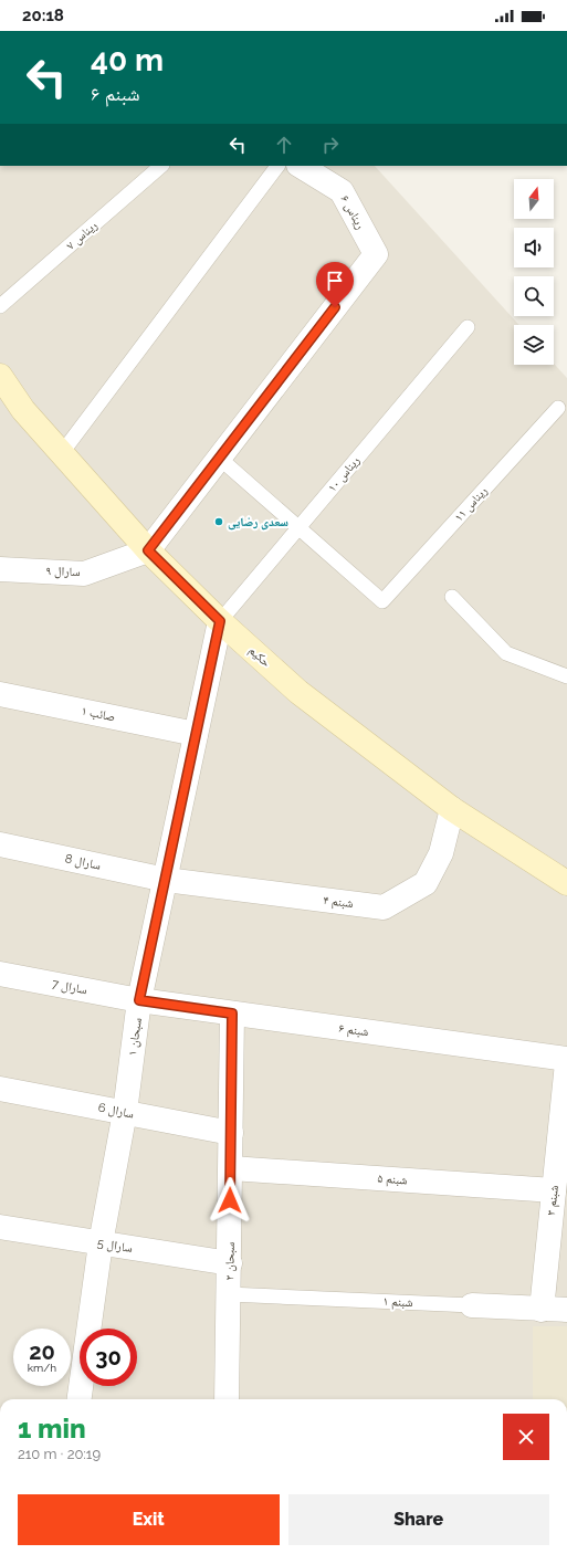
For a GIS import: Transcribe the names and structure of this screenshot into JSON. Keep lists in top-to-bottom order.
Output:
{
  "streets": {
    "street": [
      "ریناس ۶",
      "سارال ۹",
      "حکیم",
      "صائب ۱",
      "سارال 8",
      "شبنم ۴",
      "سارال 7",
      "شبنم ۶",
      "سبحان ۱",
      "سارال 6",
      "شبنم ۵",
      "شبنم ۳",
      "سارال 5",
      "سبحان ۲",
      "شبنم ۱"
    ],
    "lane": ["ریناس ۷", "ریناس ۱۰", "ریناس ۱۱"]
  },
  "crossings": [
    ["ریناس ۱۰", "ریناس ۱۱"],
    ["ریناس ۱۰", "حکیم"],
    ["ریناس ۱۰", "سبحان ۱"],
    ["سارال ۹", "حکیم"],
    ["حکیم", "شبنم ۴"],
    ["حکیم", "سبحان ۱"],
    ["صائب ۱", "سبحان ۱"],
    ["سارال 8", "شبنم ۴"],
    ["سارال 8", "سبحان ۱"],
    ["شبنم ۴", "سبحان ۱"],
    ["سارال 7", "شبنم ۶"],
    ["سارال 7", "سبحان ۱"],
    ["شبنم ۶", "سبحان ۱"],
    ["شبنم ۶", "سبحان ۲"],
    ["سبحان ۱", "سارال 6"],
    ["سبحان ۱", "سارال 5"],
    ["سارال 6", "سبحان ۲"],
    ["شبنم ۵", "شبنم ۳"],
    ["شبنم ۵", "سبحان ۲"],
    ["شبنم ۳", "شبنم ۱"],
    ["سارال 5", "سبحان ۲"],
    ["سبحان ۲", "شبنم ۱"]
  ],
  "places": ["سعدی رضایی"],
  "north": "top",
  "page": {
    "status": "20:18",
    "turn": ["40 m", "شبنم ۶"],
    "speed": "20 km/h",
    "limit": "30",
    "heading": ["1 min", "210 m · 20:19"],
    "buttons": ["Exit", "Share"]
  }
}
